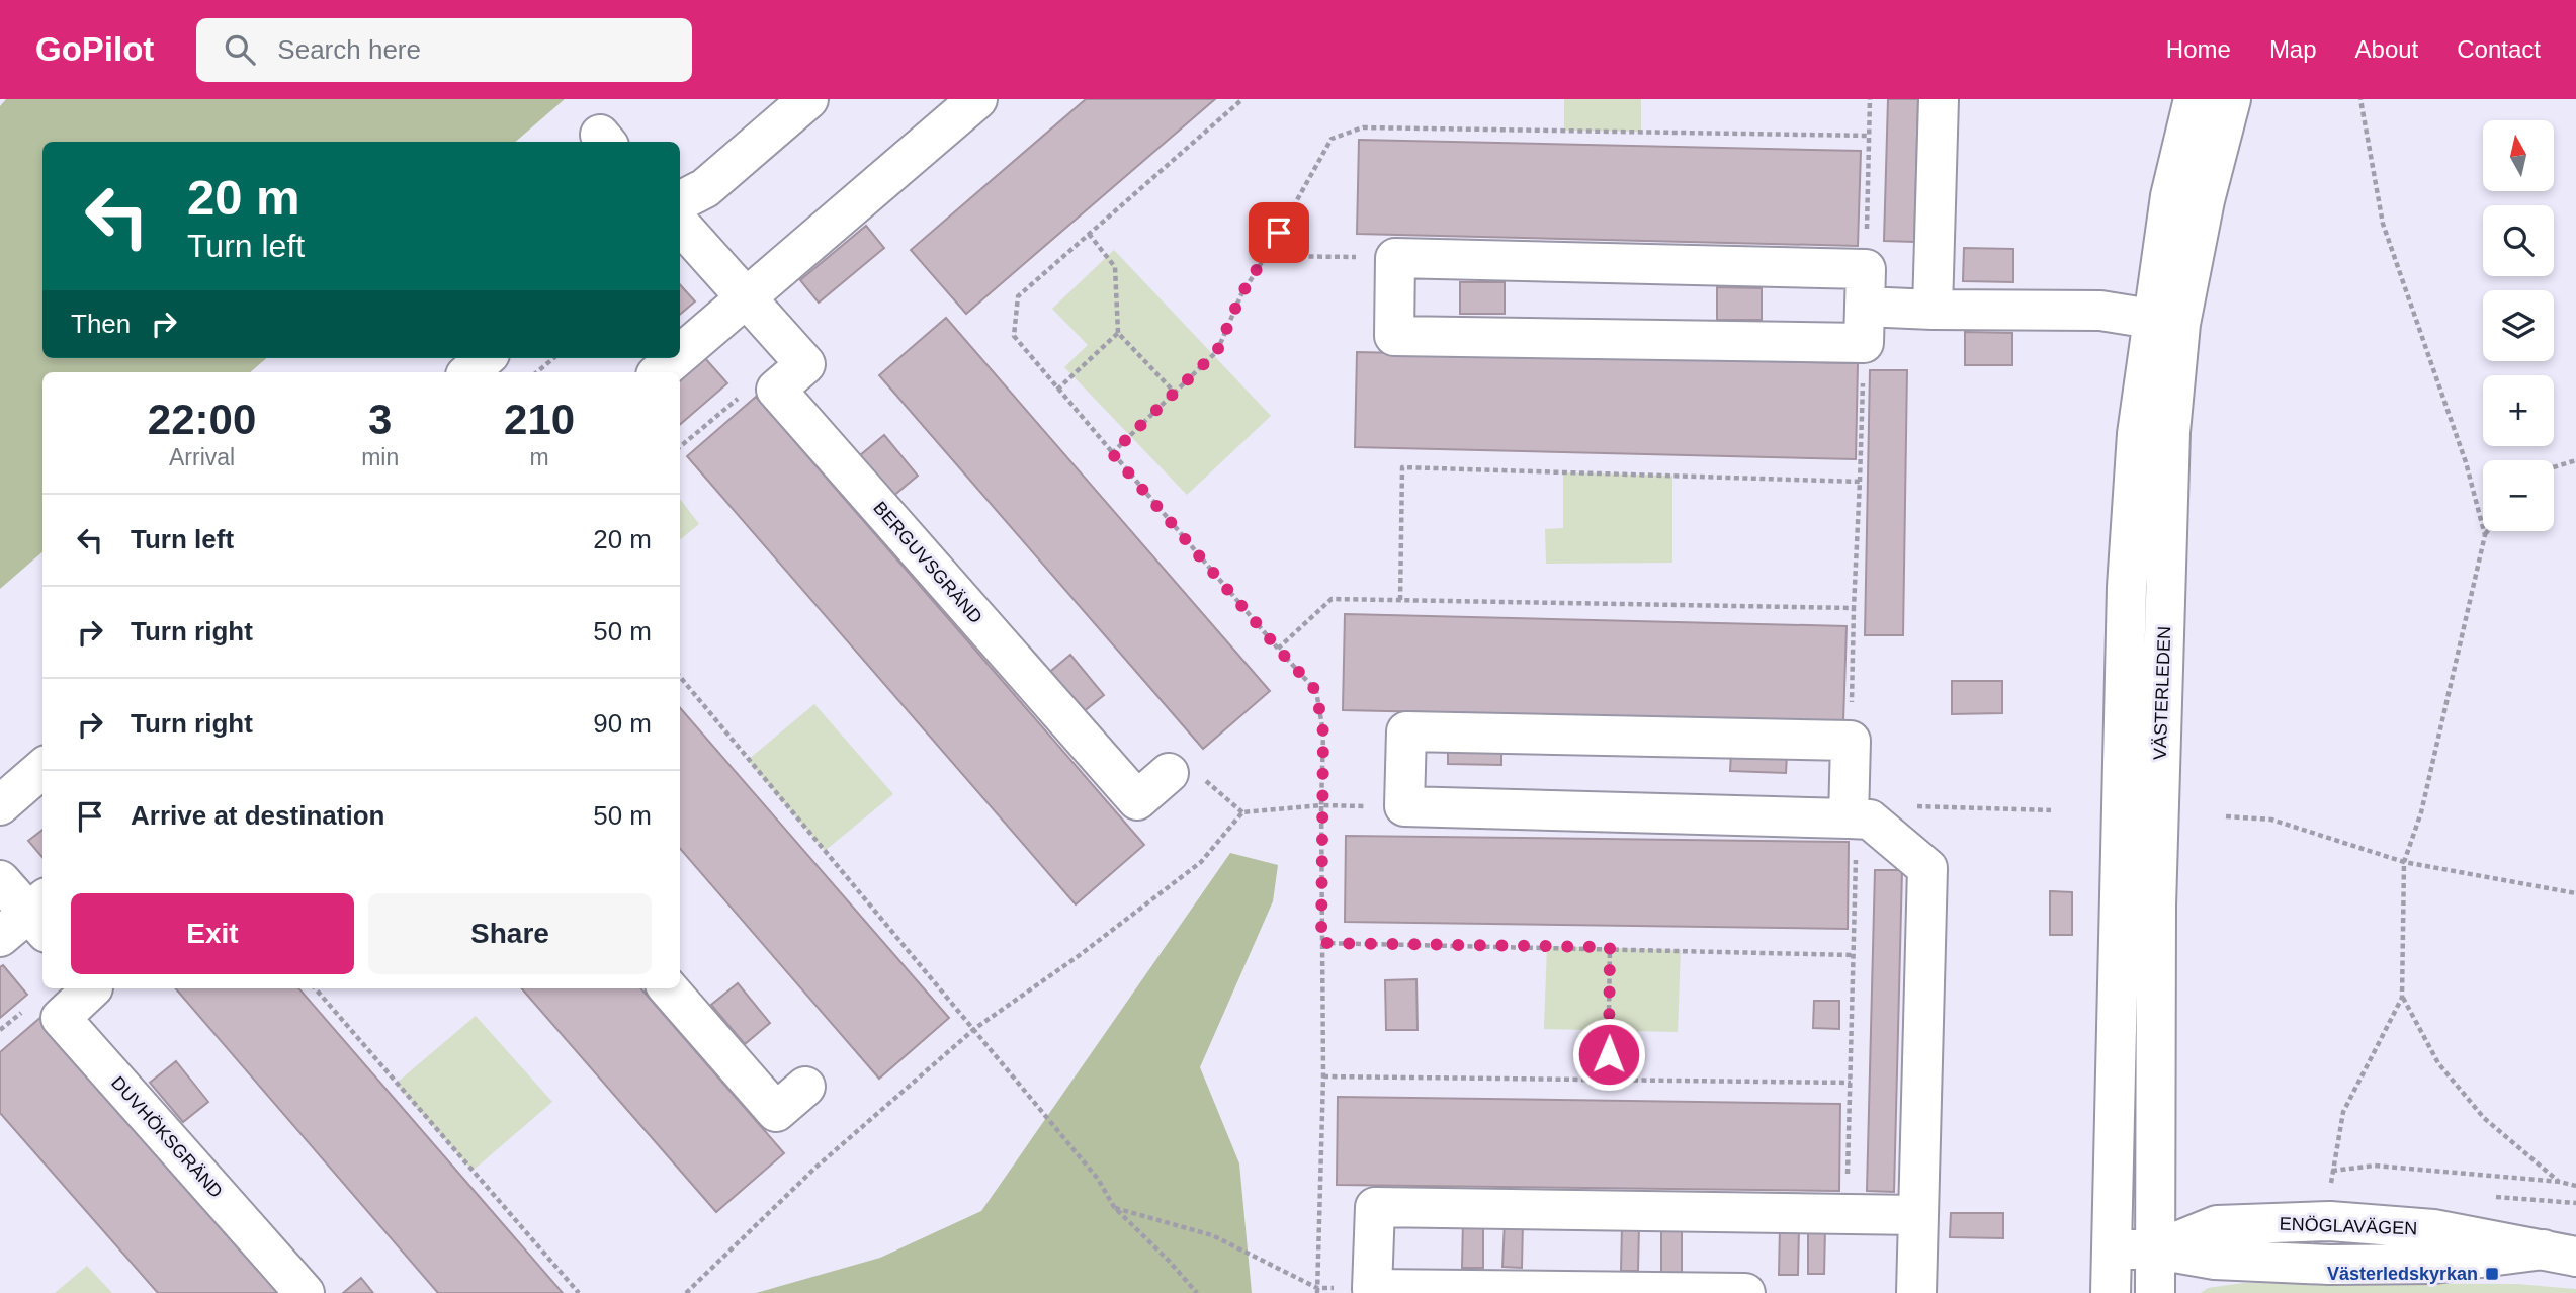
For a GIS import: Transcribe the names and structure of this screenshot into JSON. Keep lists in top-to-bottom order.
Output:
{
  "streets": {
    "street": [
      "BERGUVSGRÄND",
      "VÄSTERLEDEN",
      "DUVHÖKSGRÄND",
      "ENÖGLAVÄGEN"
    ]
  },
  "crossings": [
    ["VÄSTERLEDEN", "ENÖGLAVÄGEN"]
  ],
  "places": {
    "transit": ["Västerledskyrkan"]
  },
  "north": "top",
  "page": {
    "header": "GoPilot",
    "search": "Search here",
    "nav": [
      "Home",
      "Map",
      "About",
      "Contact"
    ],
    "map_buttons": ["+", "−"],
    "turn": ["20 m", "Turn left"],
    "then": "Then",
    "eta": [
      "22:00",
      "Arrival",
      "3",
      "min",
      "210",
      "m"
    ],
    "list": [
      {
        "name": "Turn left",
        "value": "20 m"
      },
      {
        "name": "Turn right",
        "value": "50 m"
      },
      {
        "name": "Turn right",
        "value": "90 m"
      },
      {
        "name": "Arrive at destination",
        "value": "50 m"
      }
    ],
    "buttons": ["Exit", "Share"]
  }
}
